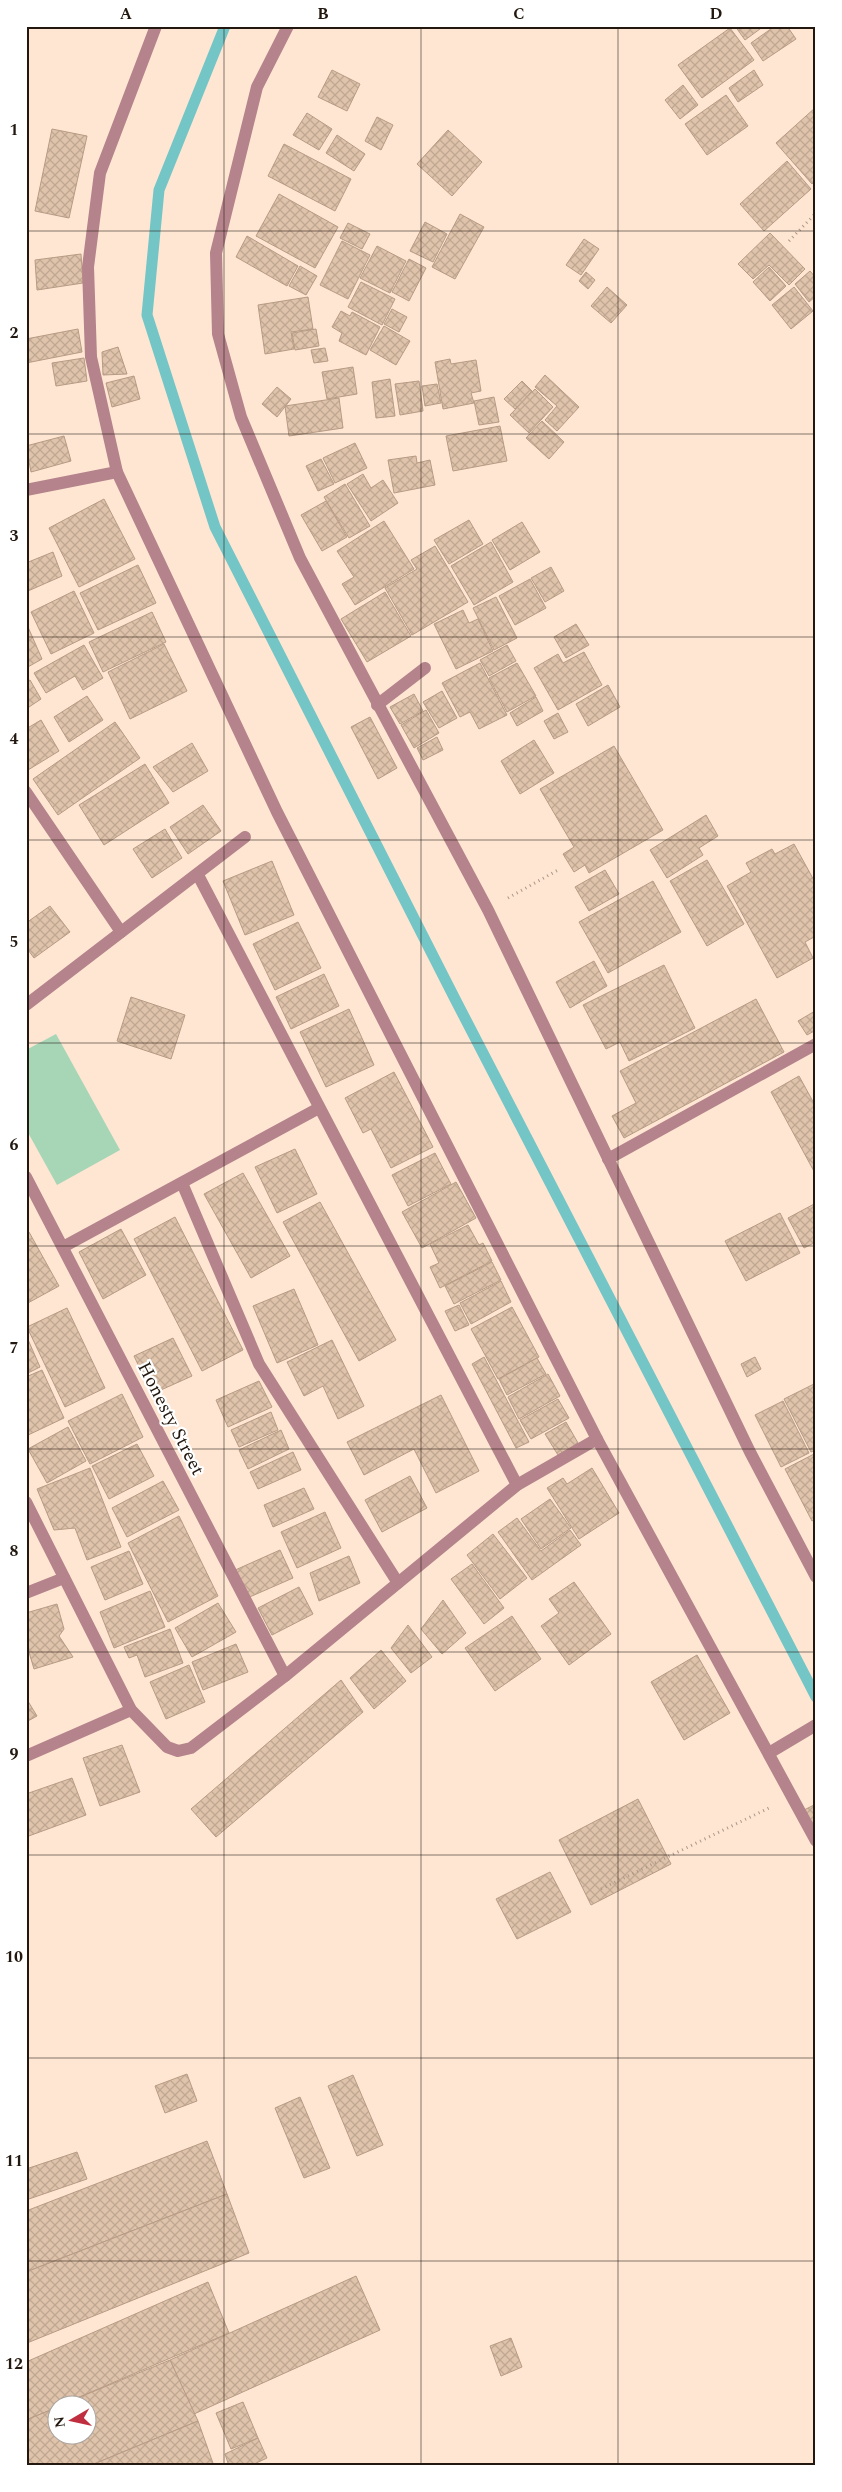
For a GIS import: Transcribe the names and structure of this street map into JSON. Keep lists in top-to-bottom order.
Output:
{
  "streets": {
    "street": ["Honesty Street"]
  },
  "north": "left",
  "grid": {
    "columns": [
      "A",
      "B",
      "C",
      "D"
    ],
    "rows": [
      "1",
      "2",
      "3",
      "4",
      "5",
      "6",
      "7",
      "8",
      "9",
      "10",
      "11",
      "12"
    ]
  }
}
